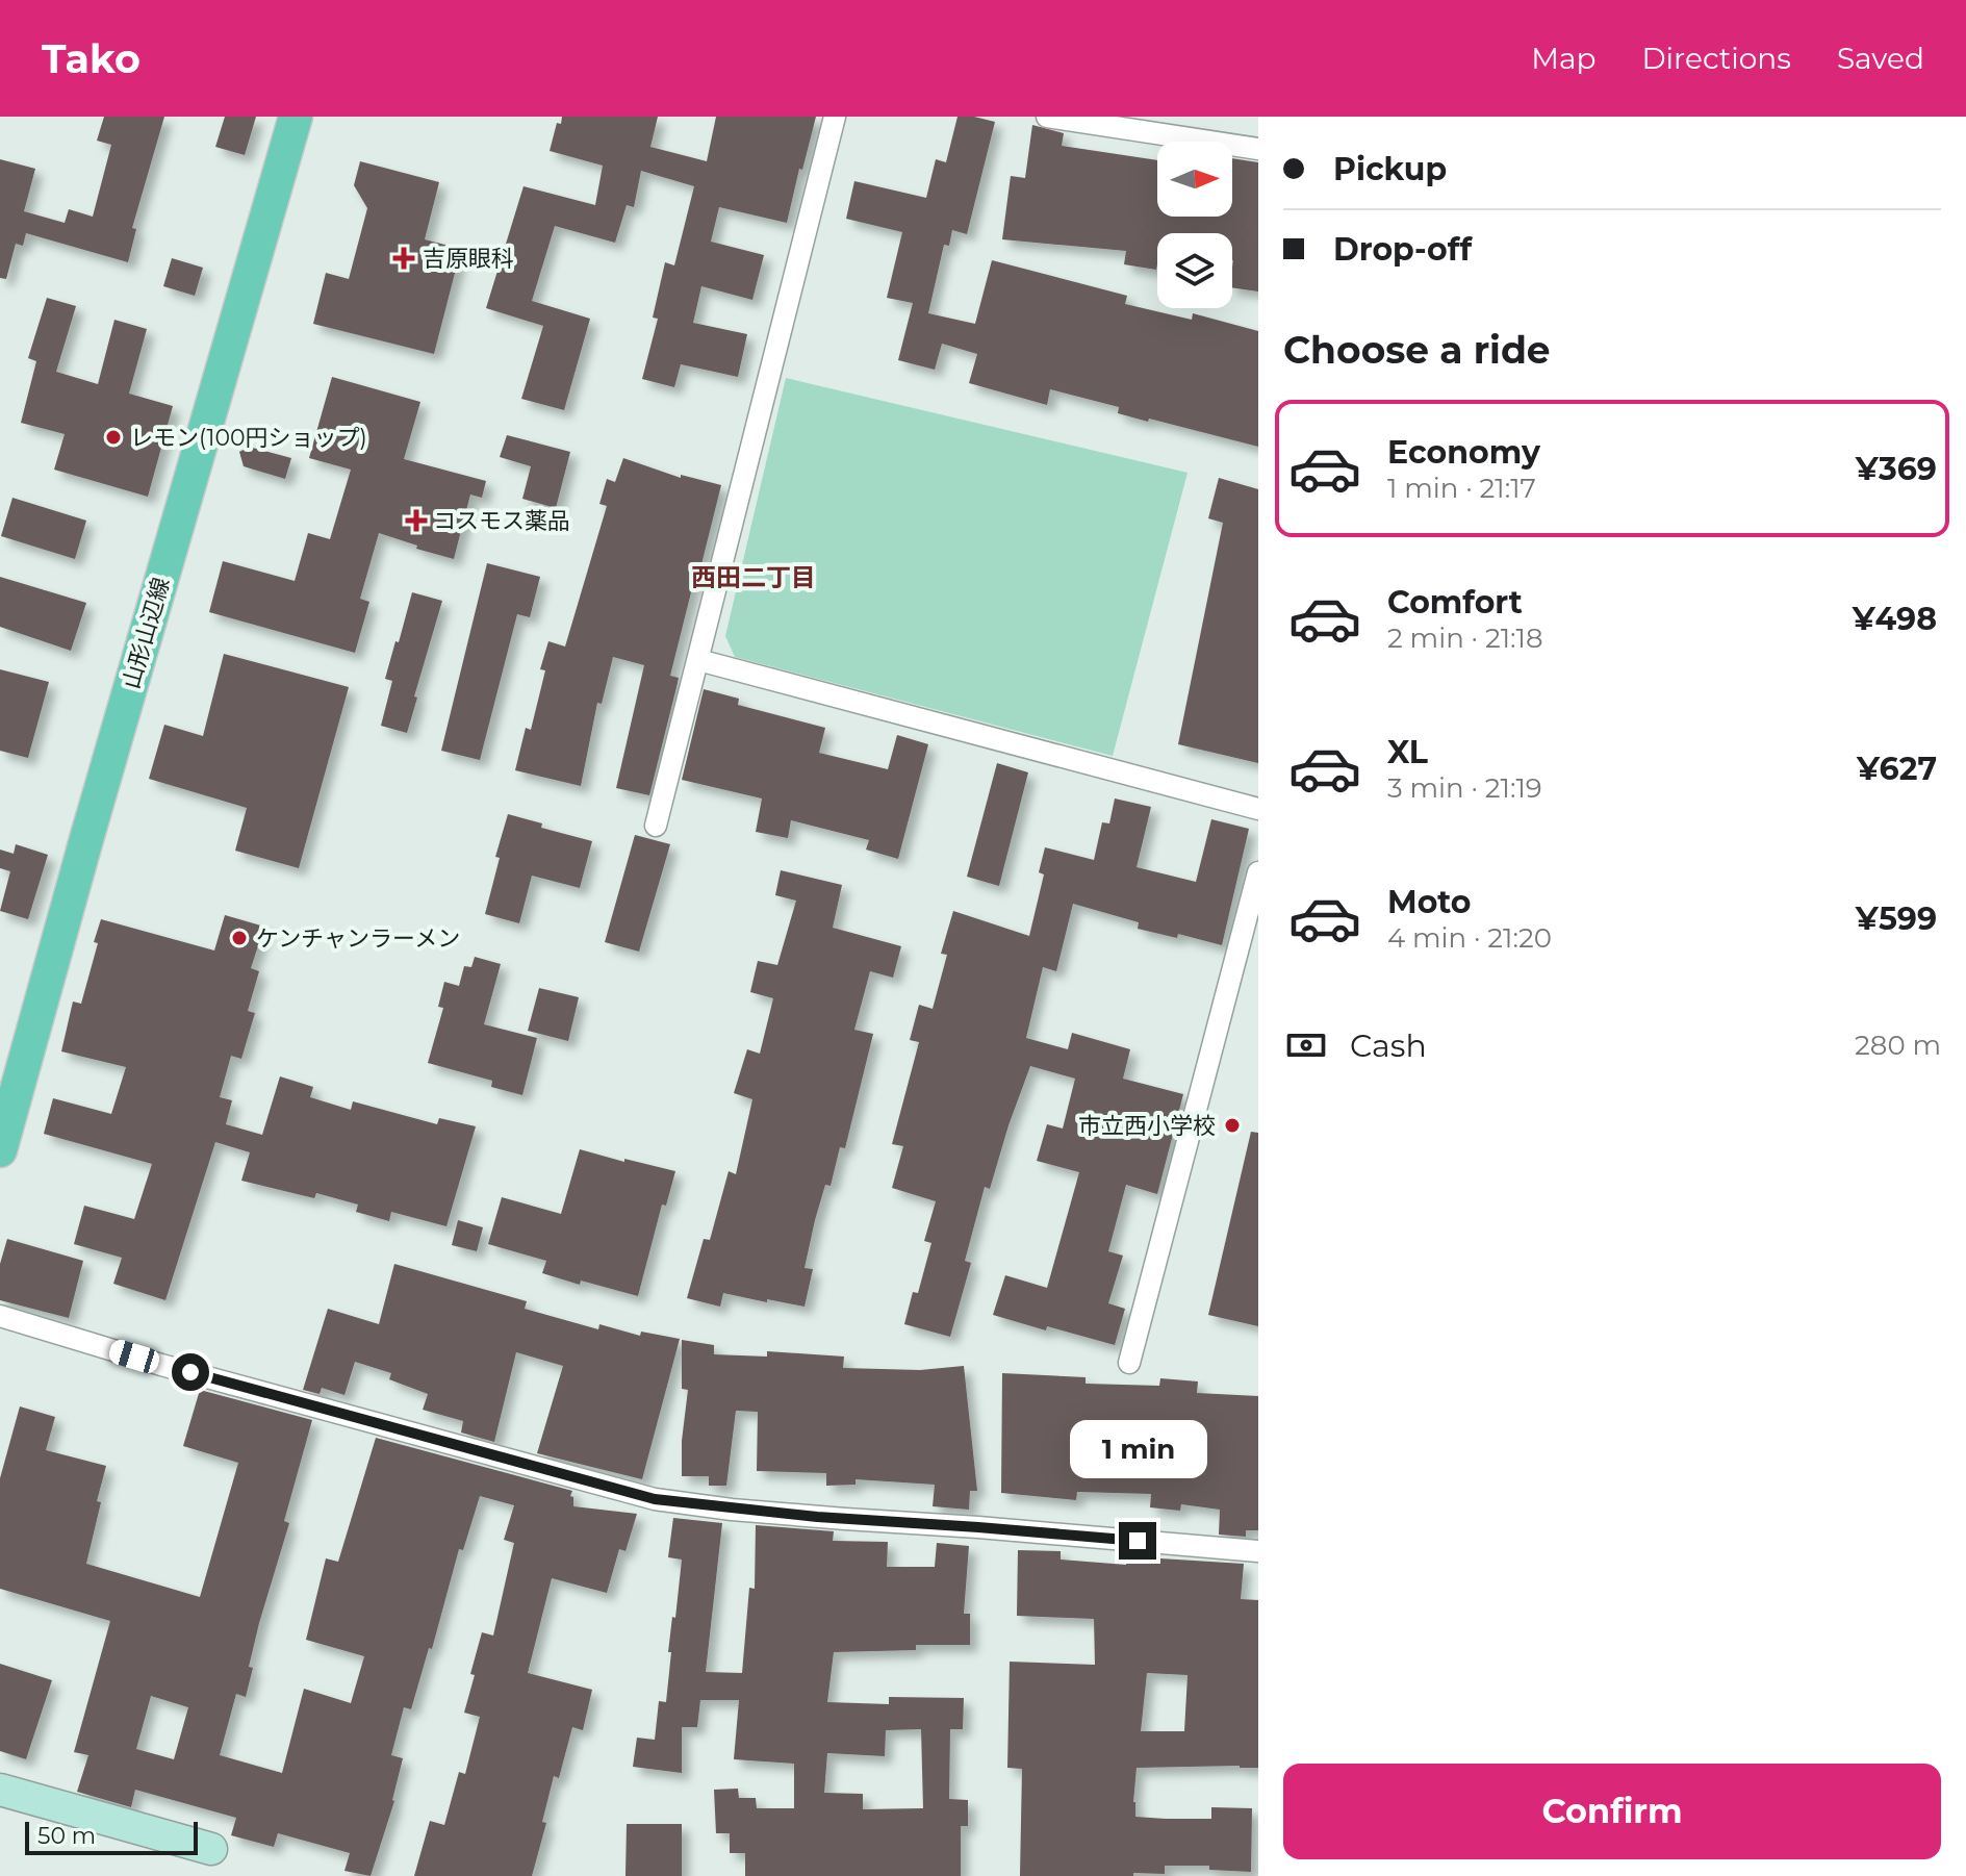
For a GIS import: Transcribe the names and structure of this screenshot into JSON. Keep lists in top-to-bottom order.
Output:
{
  "streets": {
    "main road": ["山形山辺線"]
  },
  "districts": ["西田二丁目"],
  "places": {
    "health": ["吉原眼科", "コスモス薬品"],
    "other": ["レモン(100円ショップ)", "ケンチャンラーメン", "市立西小学校"]
  },
  "scale_bar": "50 m",
  "north": "right",
  "page": {
    "header": "Tako",
    "nav": ["Map", "Directions", "Saved"],
    "banner": ["Pickup", "Drop-off"],
    "heading": "Choose a ride",
    "list": [
      {
        "name": "Economy",
        "note": "1 min · 21:17",
        "value": "¥369"
      },
      {
        "name": "Comfort",
        "note": "2 min · 21:18",
        "value": "¥498"
      },
      {
        "name": "XL",
        "note": "3 min · 21:19",
        "value": "¥627"
      },
      {
        "name": "Moto",
        "note": "4 min · 21:20",
        "value": "¥599"
      }
    ],
    "pay": ["Cash", "280 m"],
    "bubble": "1 min",
    "buttons": "Confirm",
    "scale": "50 m"
  }
}
